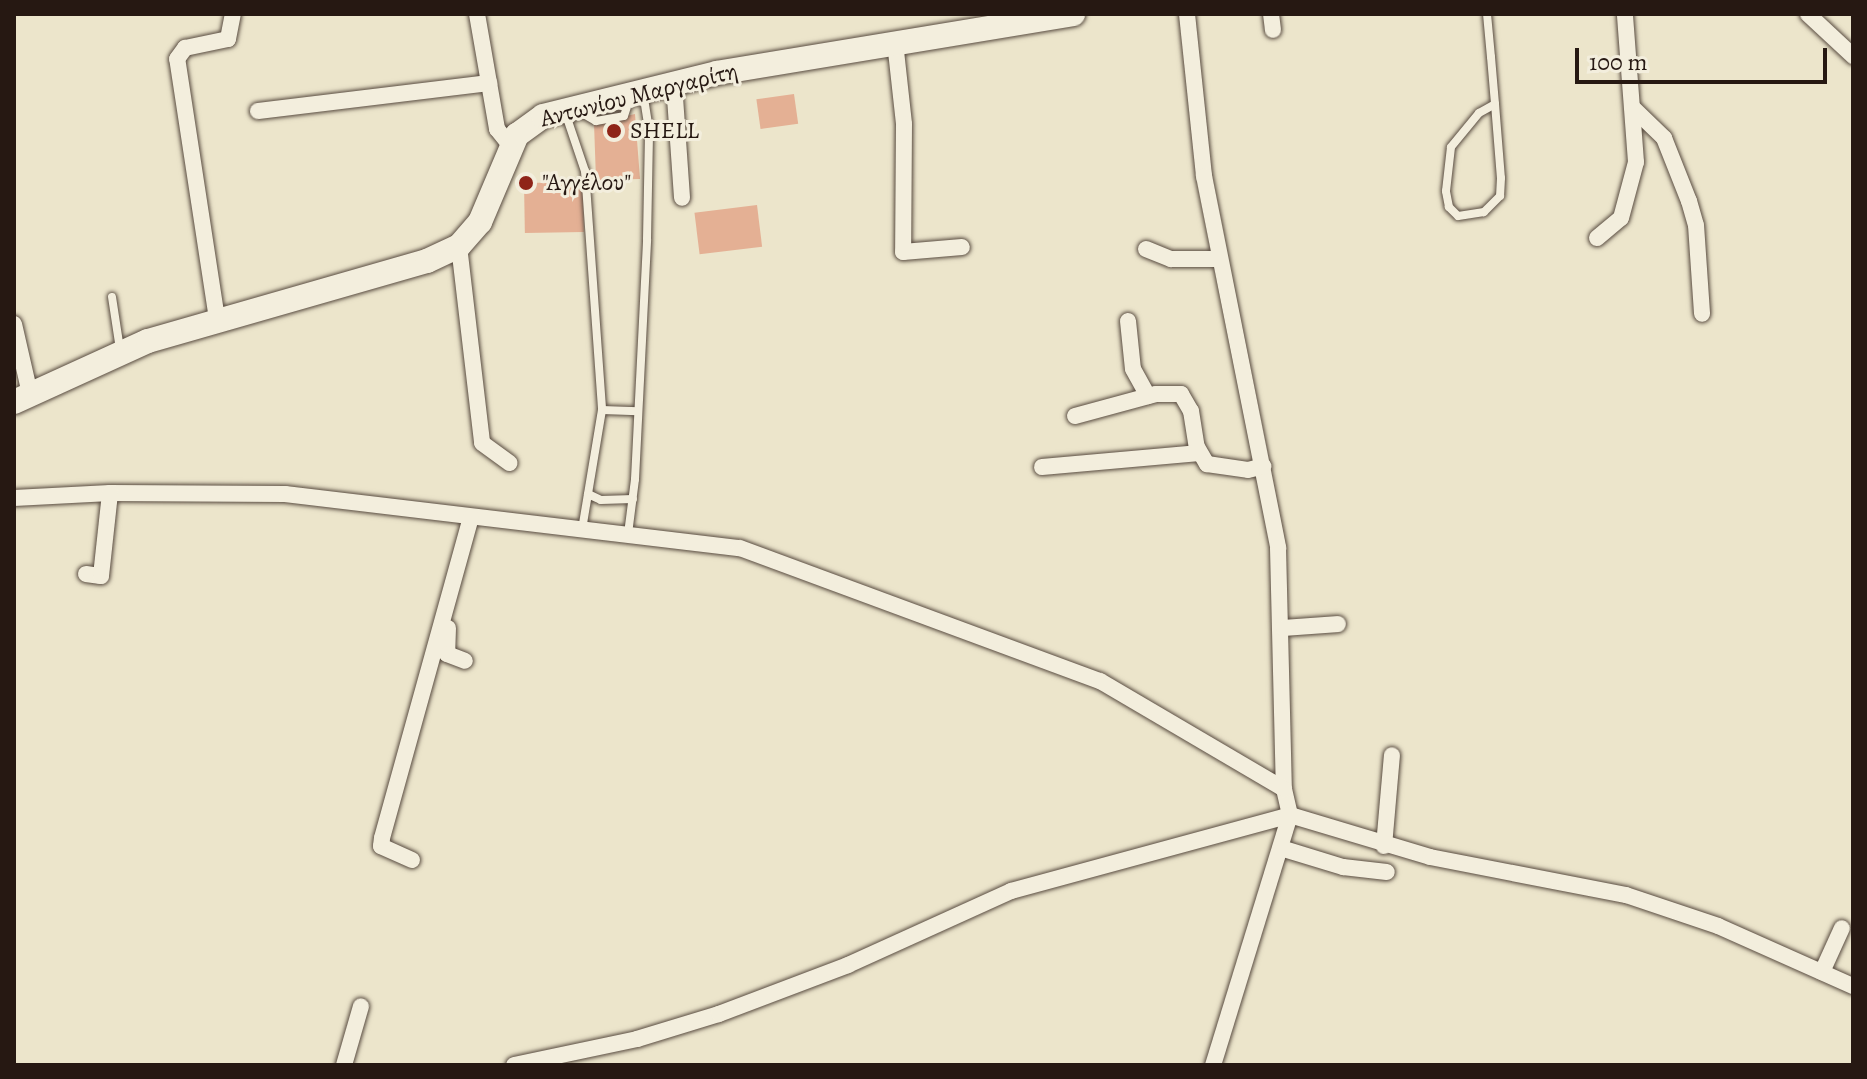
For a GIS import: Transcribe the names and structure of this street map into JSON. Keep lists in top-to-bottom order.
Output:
{
  "streets": {
    "street": ["Αντωνίου Μαργαρίτη"]
  },
  "places": ["SHELL", "\"Αγγέλου\""],
  "scale_bar": "100 m"
}
